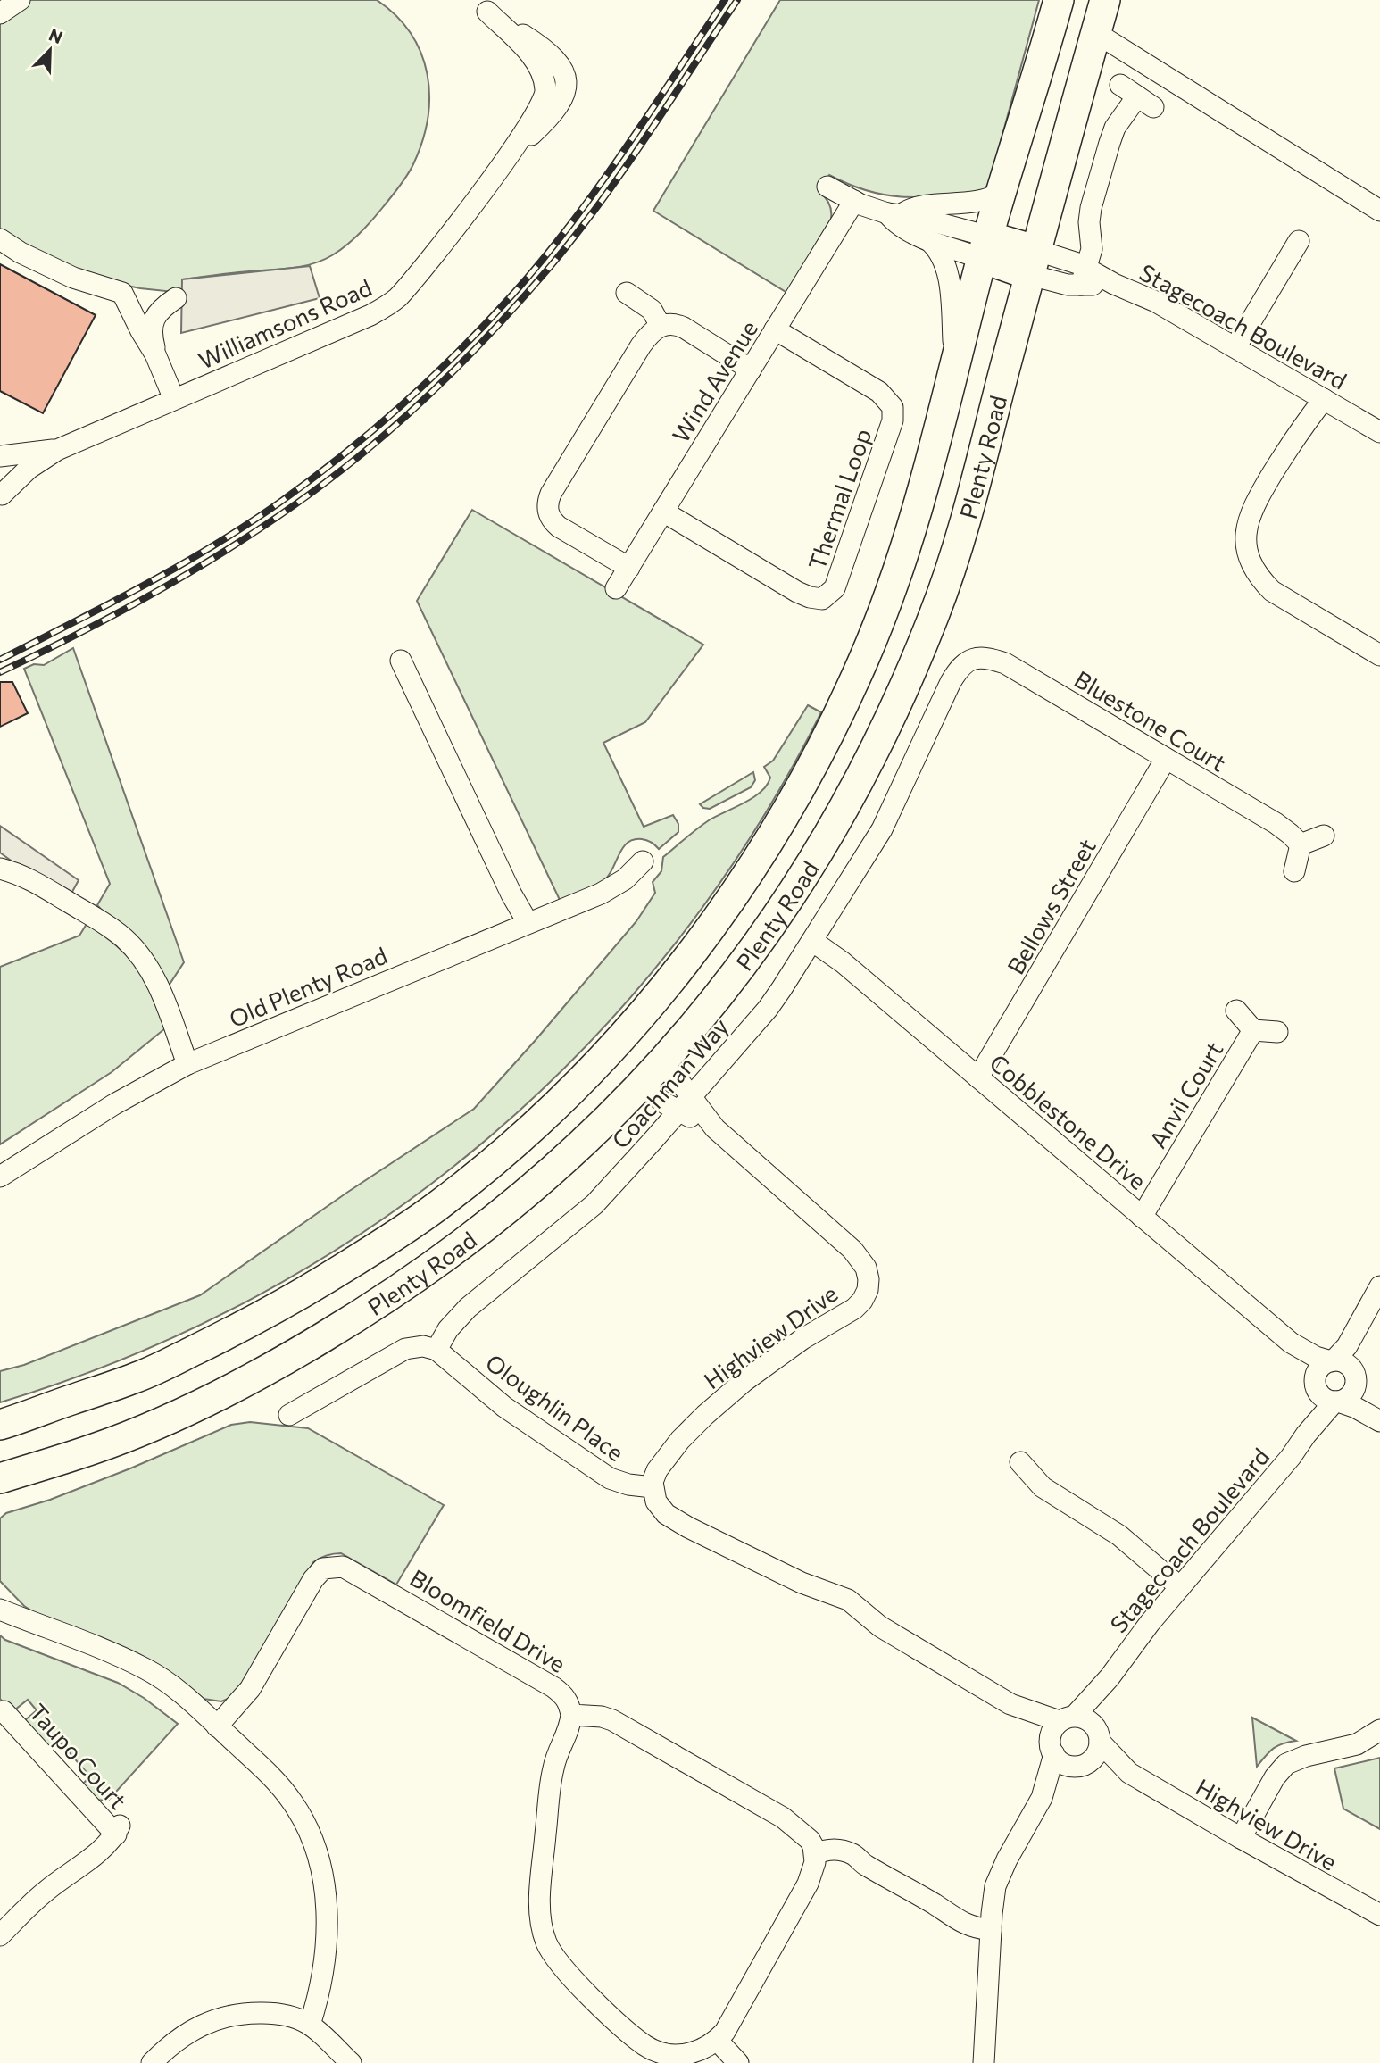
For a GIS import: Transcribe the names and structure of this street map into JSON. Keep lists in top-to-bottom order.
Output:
{
  "streets": {
    "highway": ["Plenty Road"],
    "street": [
      "Williamsons Road",
      "Stagecoach Boulevard",
      "Wind Avenue",
      "Thermal Loop",
      "Bluestone Court",
      "Bellows Street",
      "Old Plenty Road",
      "Coachman Way",
      "Anvil Court",
      "Cobblestone Drive",
      "Highview Drive",
      "Oloughlin Place",
      "Bloomfield Drive",
      "Taupo Court"
    ]
  },
  "crossings": [
    ["Stagecoach Boulevard", "Plenty Road"],
    ["Stagecoach Boulevard", "Cobblestone Drive"],
    ["Stagecoach Boulevard", "Highview Drive"],
    ["Wind Avenue", "Thermal Loop"],
    ["Plenty Road", "Highview Drive"],
    ["Bluestone Court", "Bellows Street"],
    ["Bluestone Court", "Coachman Way"],
    ["Bellows Street", "Cobblestone Drive"],
    ["Coachman Way", "Cobblestone Drive"],
    ["Coachman Way", "Highview Drive"],
    ["Coachman Way", "Oloughlin Place"],
    ["Anvil Court", "Cobblestone Drive"],
    ["Highview Drive", "Oloughlin Place"]
  ],
  "north": "top right"
}
